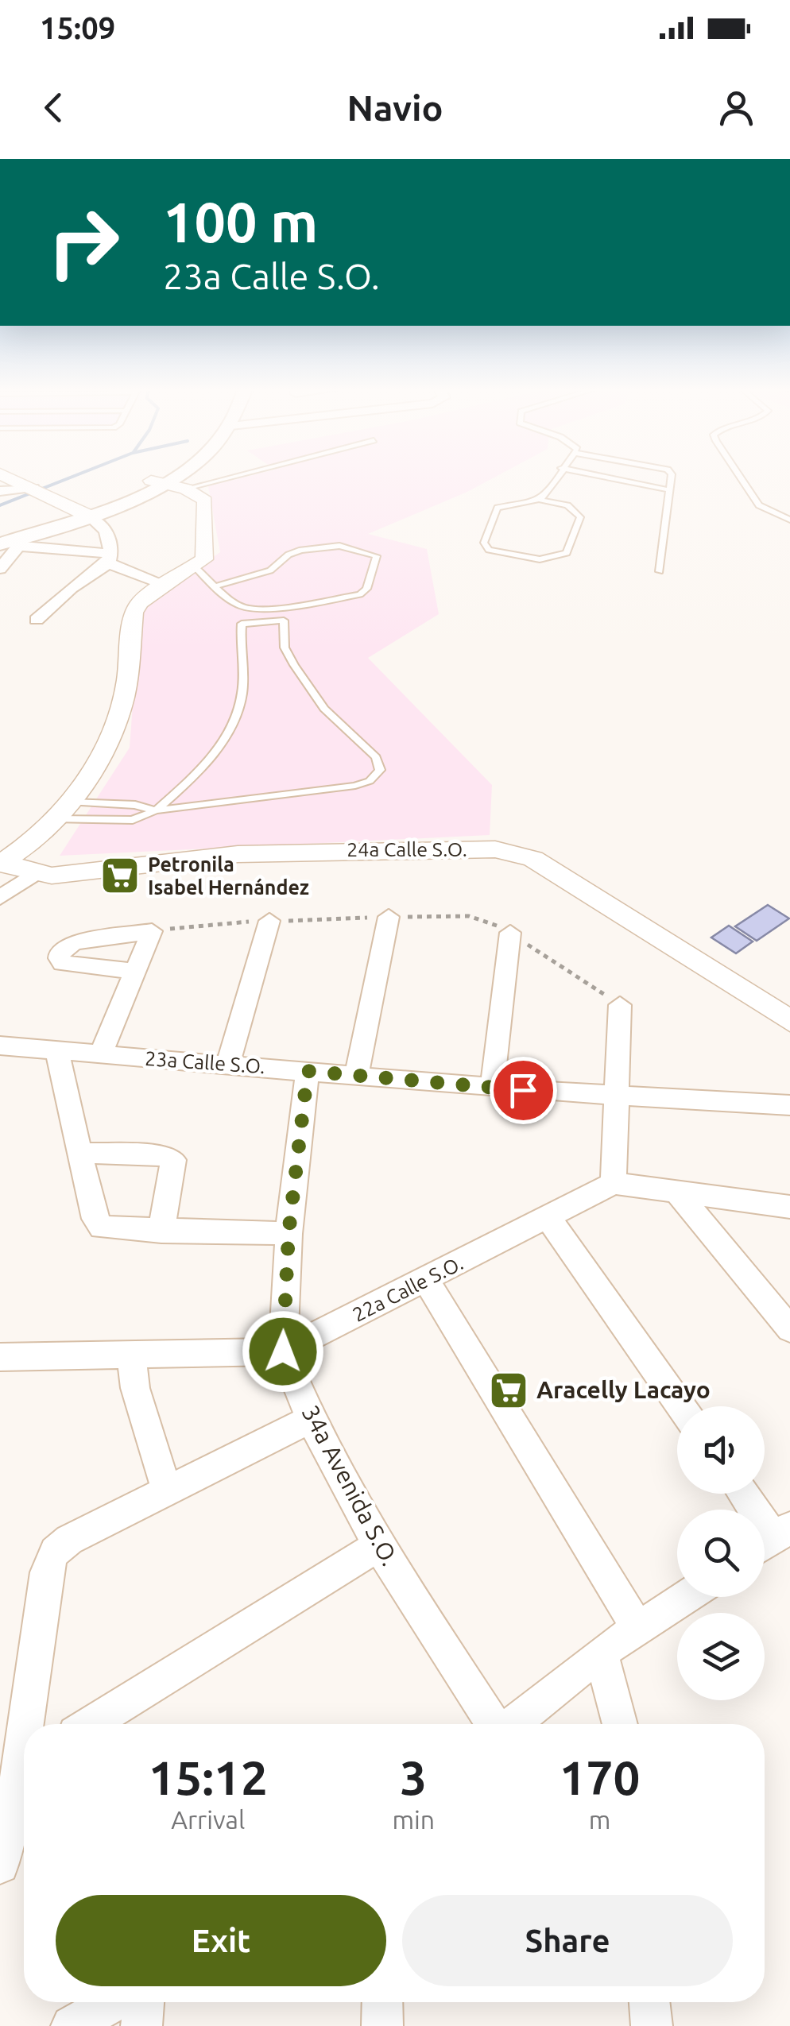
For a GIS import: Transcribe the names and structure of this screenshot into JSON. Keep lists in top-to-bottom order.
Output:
{
  "streets": {
    "street": [
      "24a Calle S.O.",
      "23a Calle S.O.",
      "22a Calle S.O.",
      "34a Avenida S.O."
    ]
  },
  "crossings": [
    ["23a Calle S.O.", "34a Avenida S.O."],
    ["22a Calle S.O.", "34a Avenida S.O."]
  ],
  "places": {
    "supermarket": ["Petronila Isabel Hernández", "Aracelly Lacayo"]
  },
  "page": {
    "status": "15:09",
    "header": "Navio",
    "turn": ["100 m", "23a Calle S.O."],
    "eta": [
      "15:12",
      "Arrival",
      "3",
      "min",
      "170",
      "m"
    ],
    "buttons": ["Exit", "Share"]
  }
}
